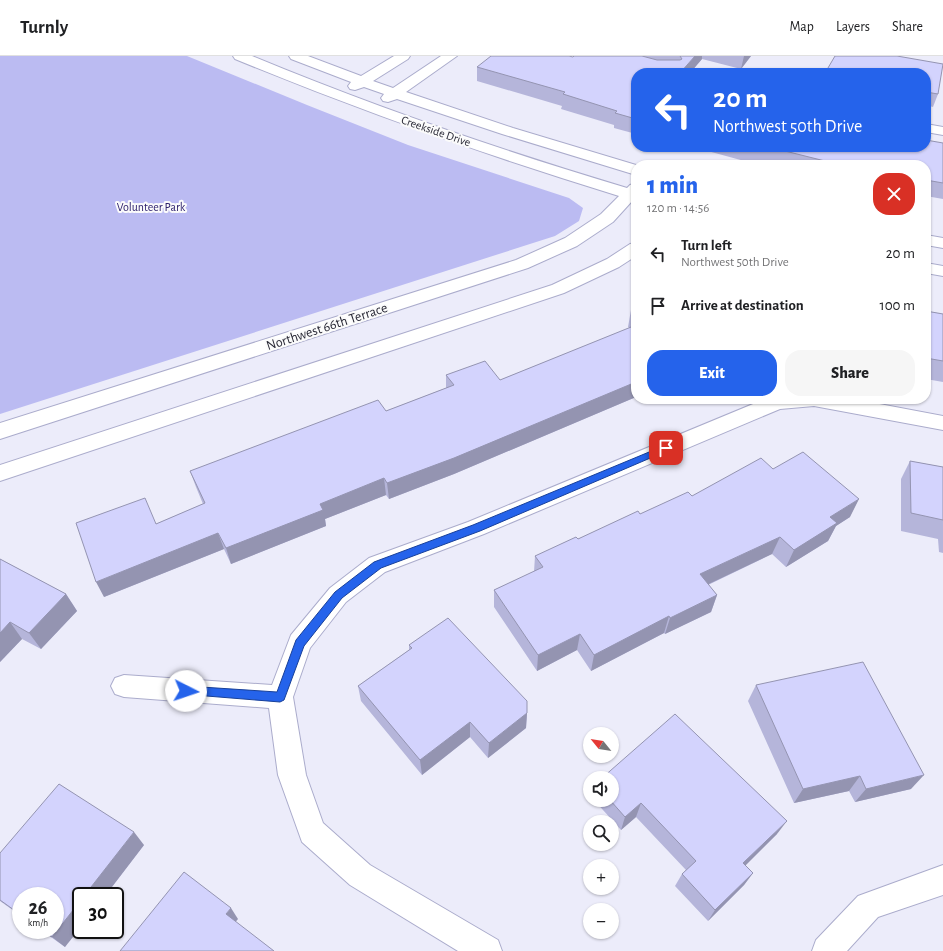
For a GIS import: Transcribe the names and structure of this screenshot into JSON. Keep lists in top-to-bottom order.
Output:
{
  "streets": {
    "street": ["Creekside Drive", "Northwest 66th Terrace"]
  },
  "parks": ["Volunteer Park"],
  "north": "top left",
  "page": {
    "header": "Turnly",
    "nav": ["Map", "Layers", "Share"],
    "turn": ["20 m", "Northwest 50th Drive"],
    "heading": ["1 min", "120 m · 14:56"],
    "list": [
      {
        "name": "Turn left",
        "note": "Northwest 50th Drive",
        "value": "20 m"
      },
      {
        "name": "Arrive at destination",
        "value": "100 m"
      }
    ],
    "buttons": ["Exit", "Share"],
    "map_buttons": ["+", "−"],
    "speed": "26 km/h",
    "limit": "30"
  }
}
